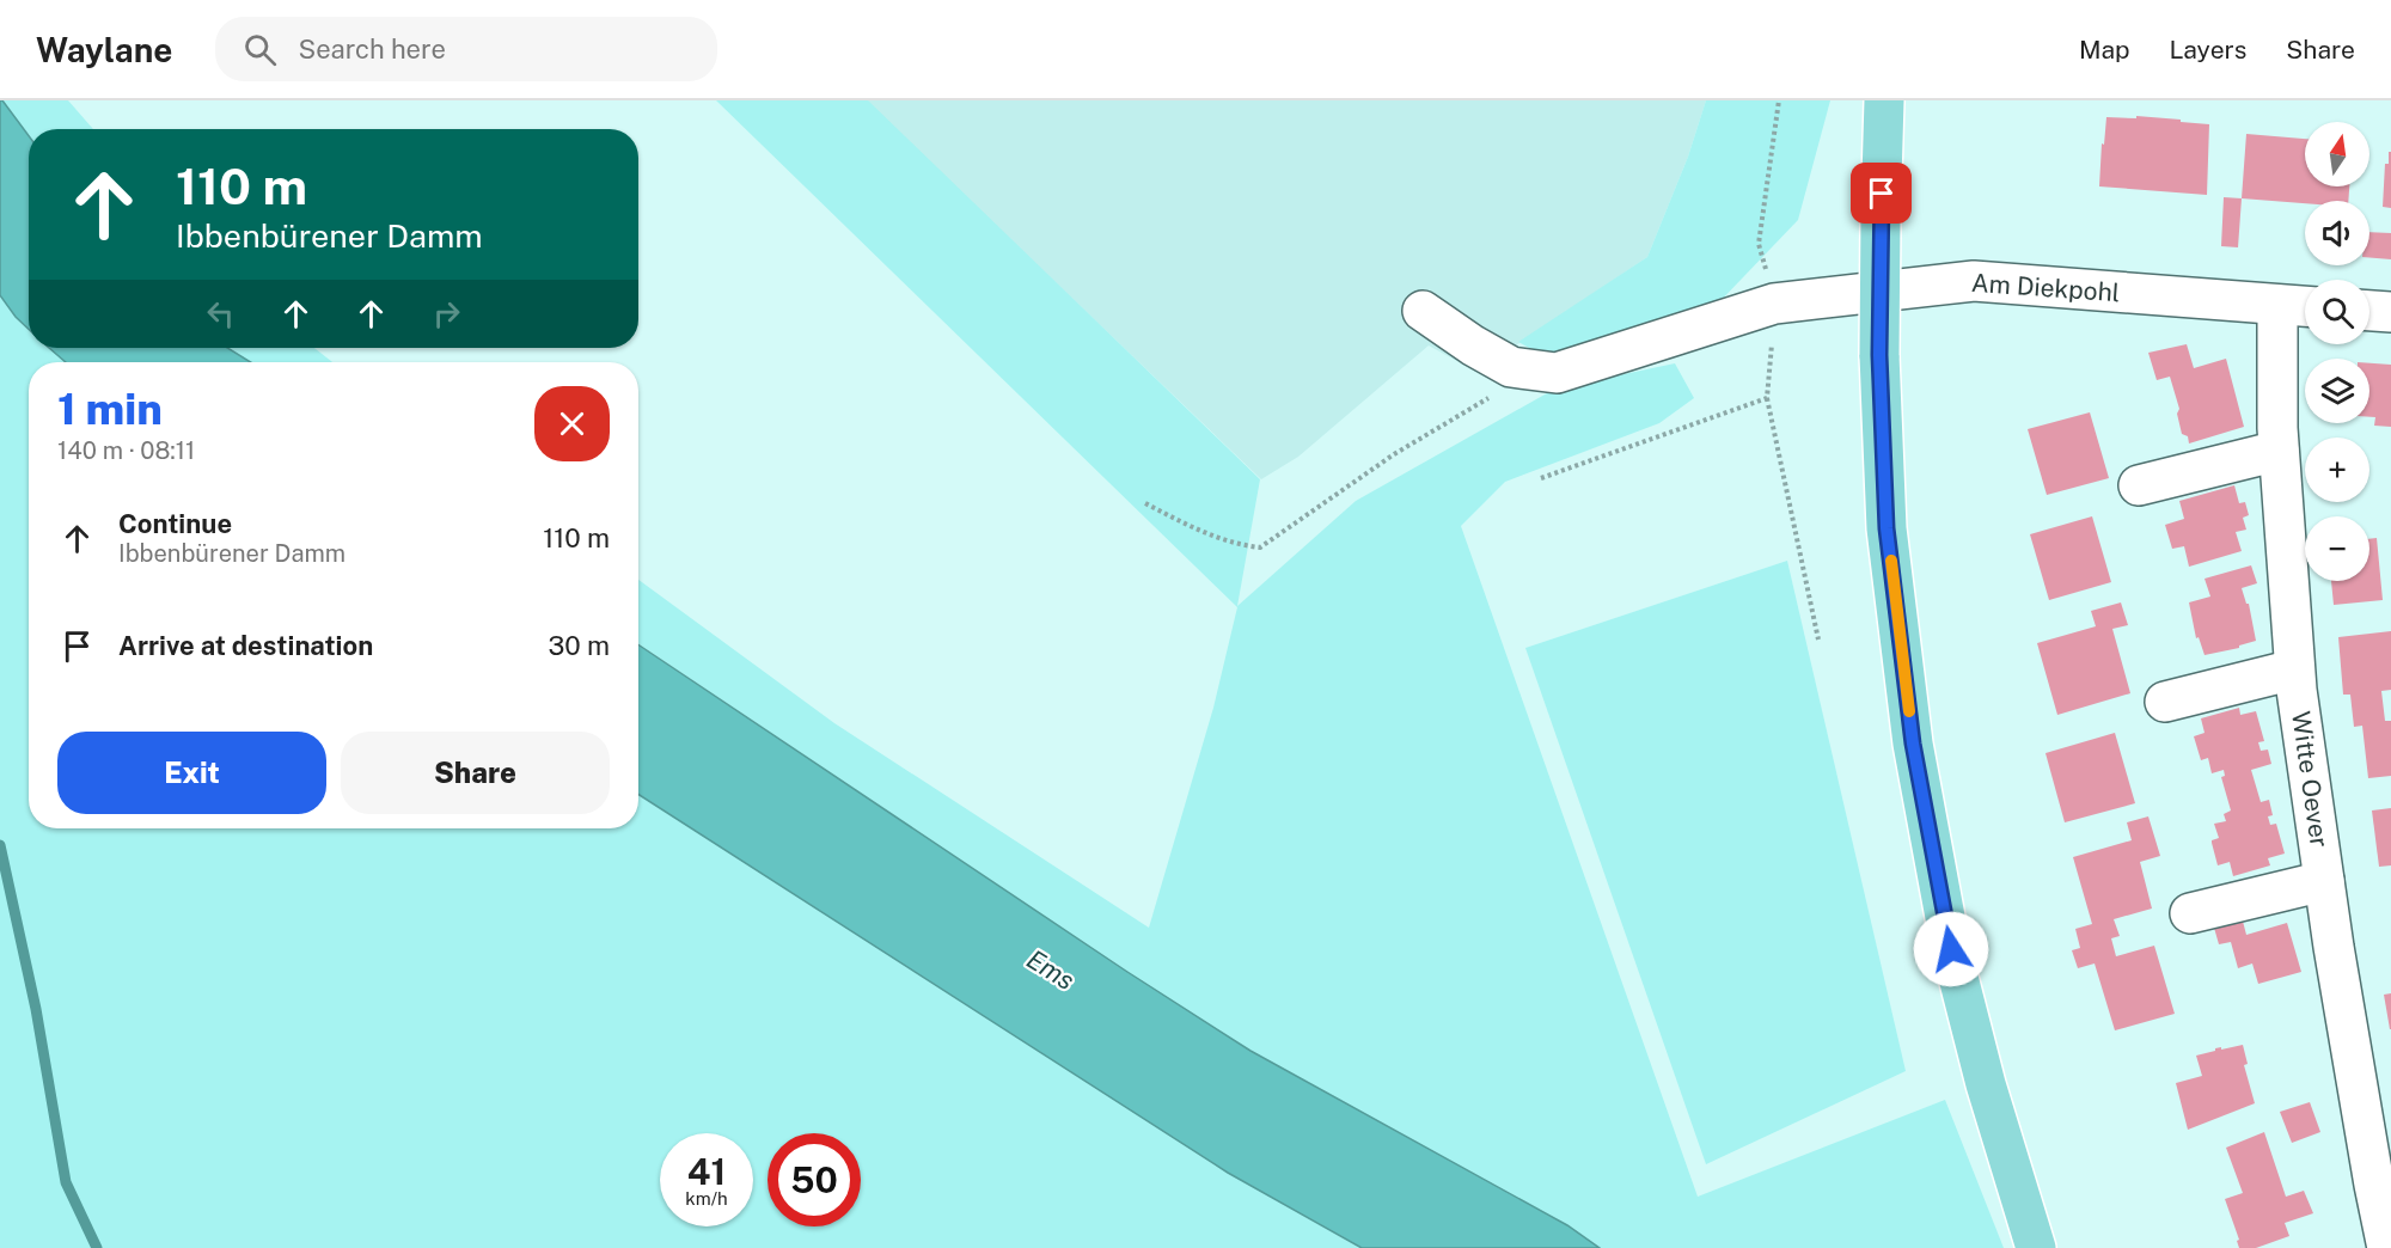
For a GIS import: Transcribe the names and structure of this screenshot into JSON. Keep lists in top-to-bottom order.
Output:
{
  "streets": {
    "street": ["Am Diekpohl", "Witte Oever"]
  },
  "crossings": [
    ["Am Diekpohl", "Witte Oever"]
  ],
  "water": ["Ems"],
  "north": "top",
  "page": {
    "header": "Waylane",
    "search": "Search here",
    "nav": ["Map", "Layers", "Share"],
    "map_buttons": ["+", "−"],
    "turn": ["110 m", "Ibbenbürener Damm"],
    "heading": ["1 min", "140 m · 08:11"],
    "list": [
      {
        "name": "Continue",
        "note": "Ibbenbürener Damm",
        "value": "110 m"
      },
      {
        "name": "Arrive at destination",
        "value": "30 m"
      }
    ],
    "buttons": ["Exit", "Share"],
    "speed": "41 km/h",
    "limit": "50"
  }
}
